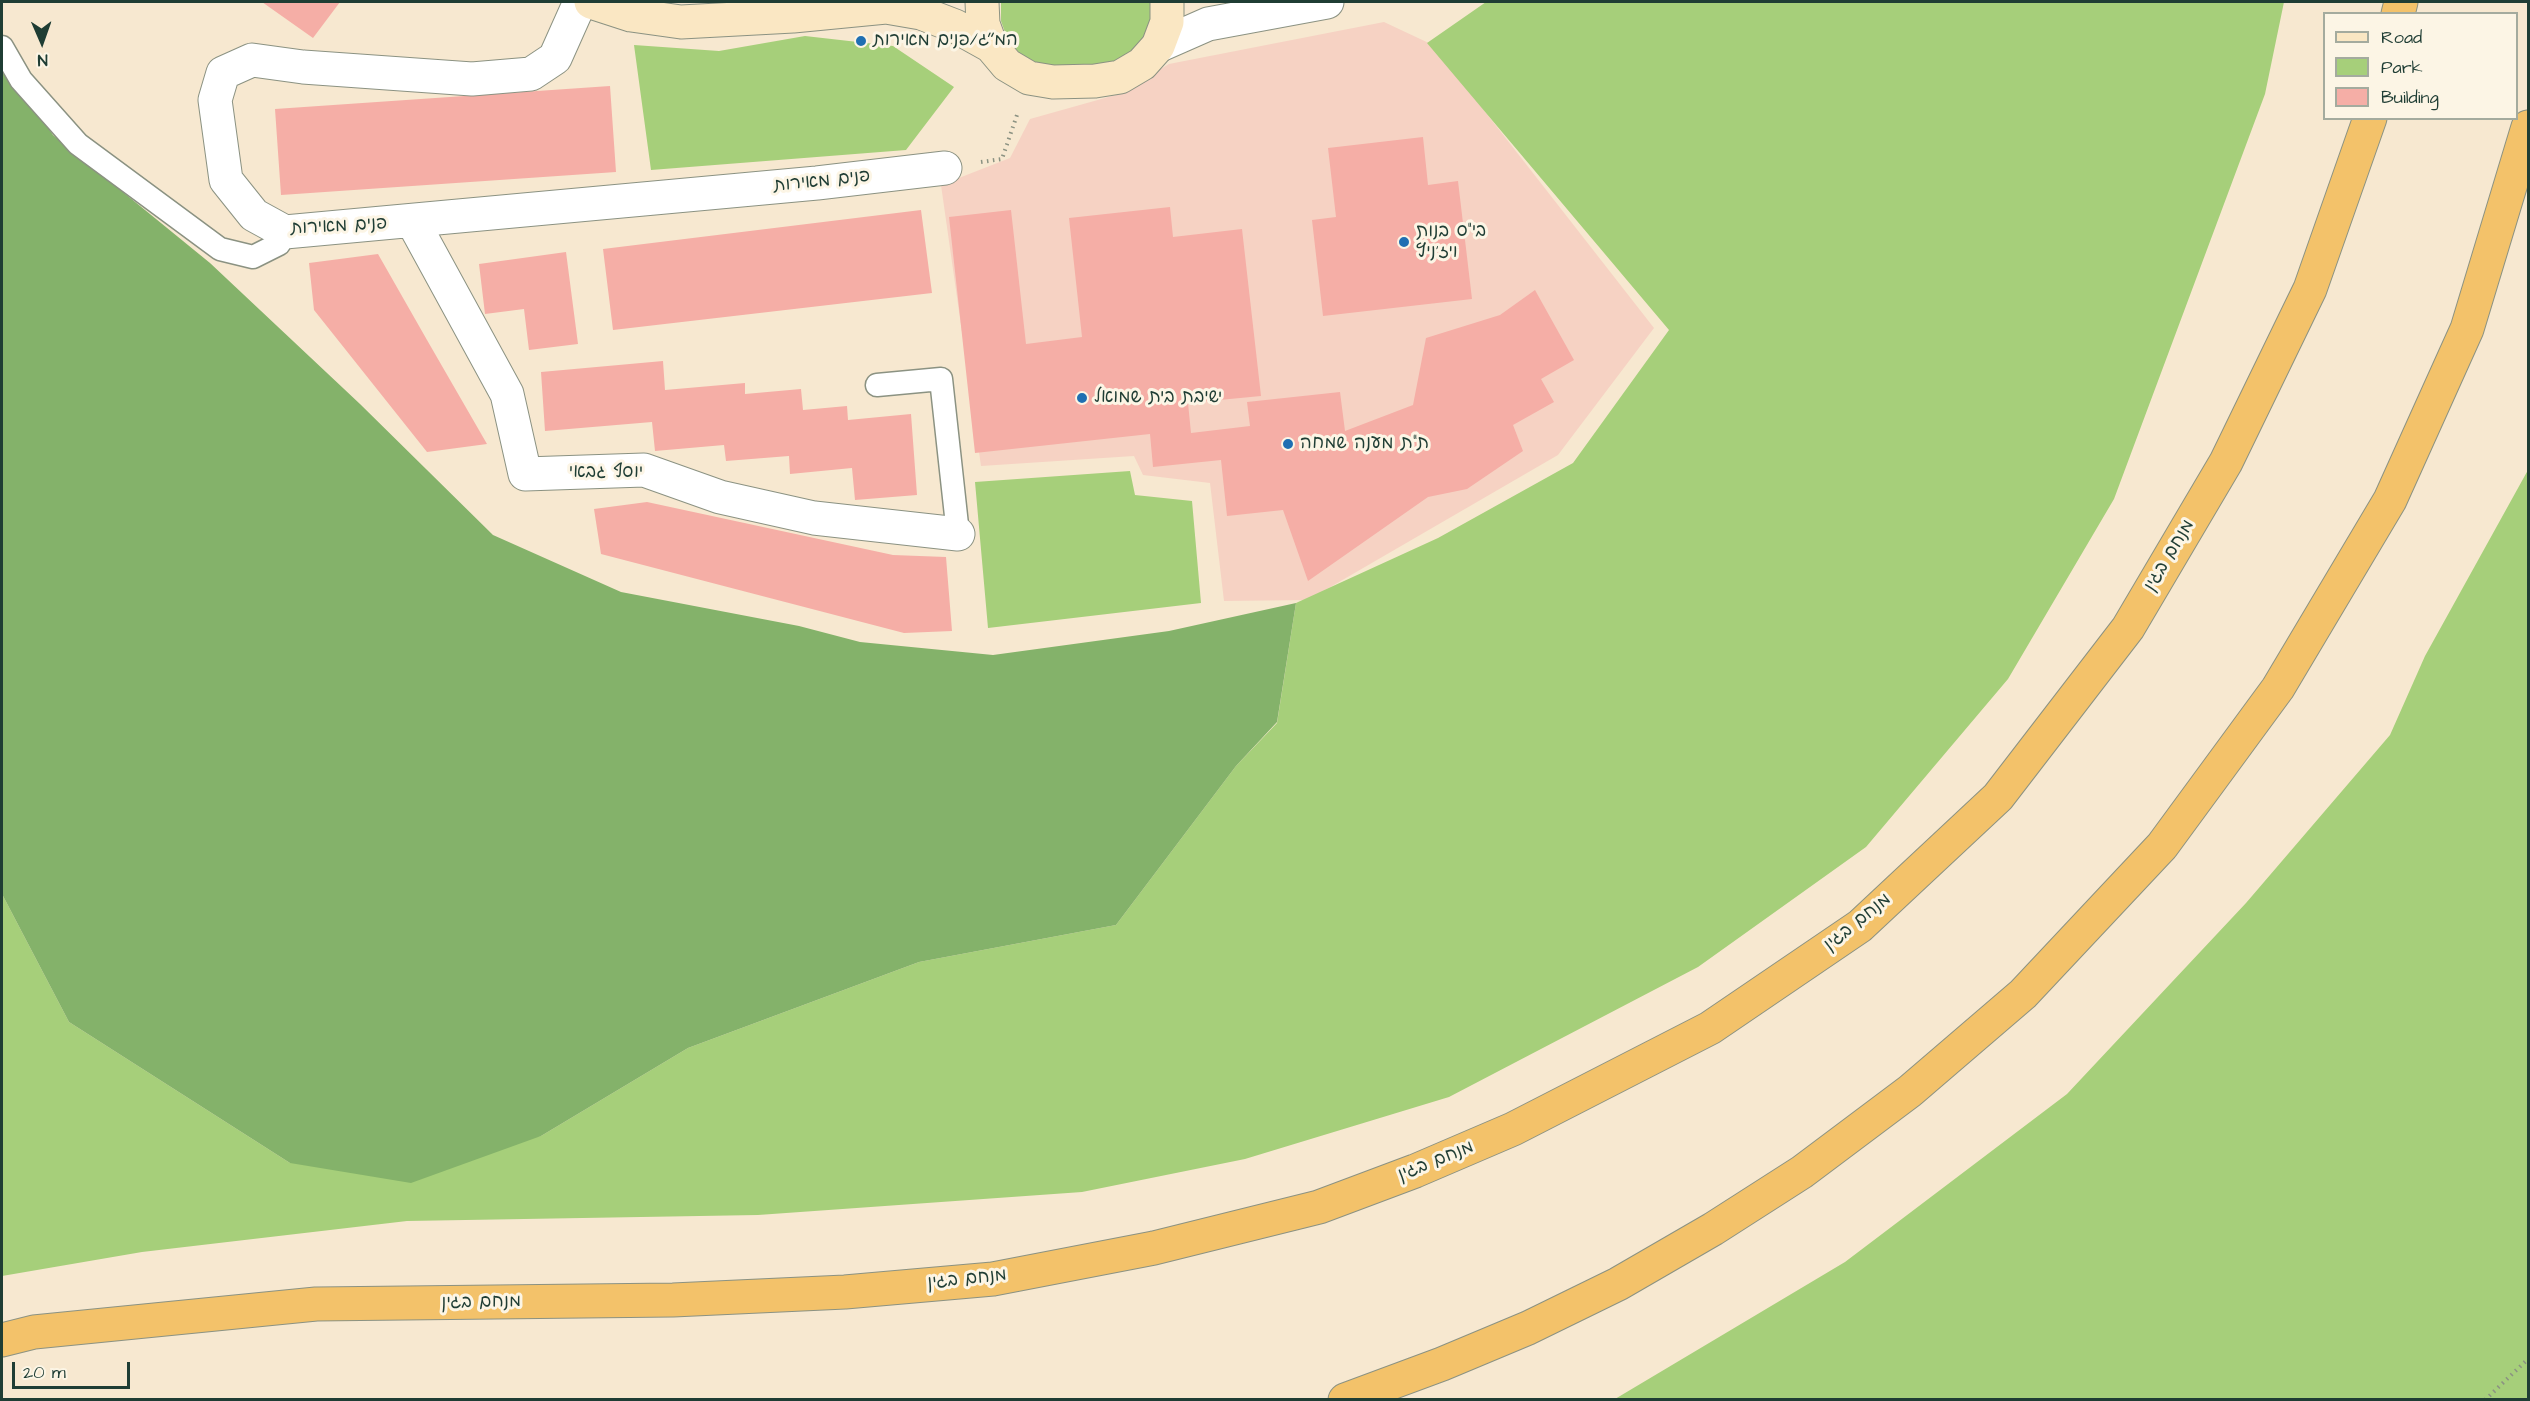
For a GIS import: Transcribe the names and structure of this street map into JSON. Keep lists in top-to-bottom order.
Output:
{
  "streets": {
    "highway": ["מנחם בגין"],
    "street": ["פנים מאירות", "יוסף גבאי"]
  },
  "crossings": [
    ["פנים מאירות", "יוסף גבאי"]
  ],
  "places": [
    "המ״ג/פנים מאירות",
    "בי\"ס בנות ויז'ניץ",
    "ישיבת בית שמואל",
    "ת\"ת מענה שמחה"
  ],
  "legend": ["Road", "Park", "Building"],
  "scale_bar": "20 m",
  "north": "bottom"
}
